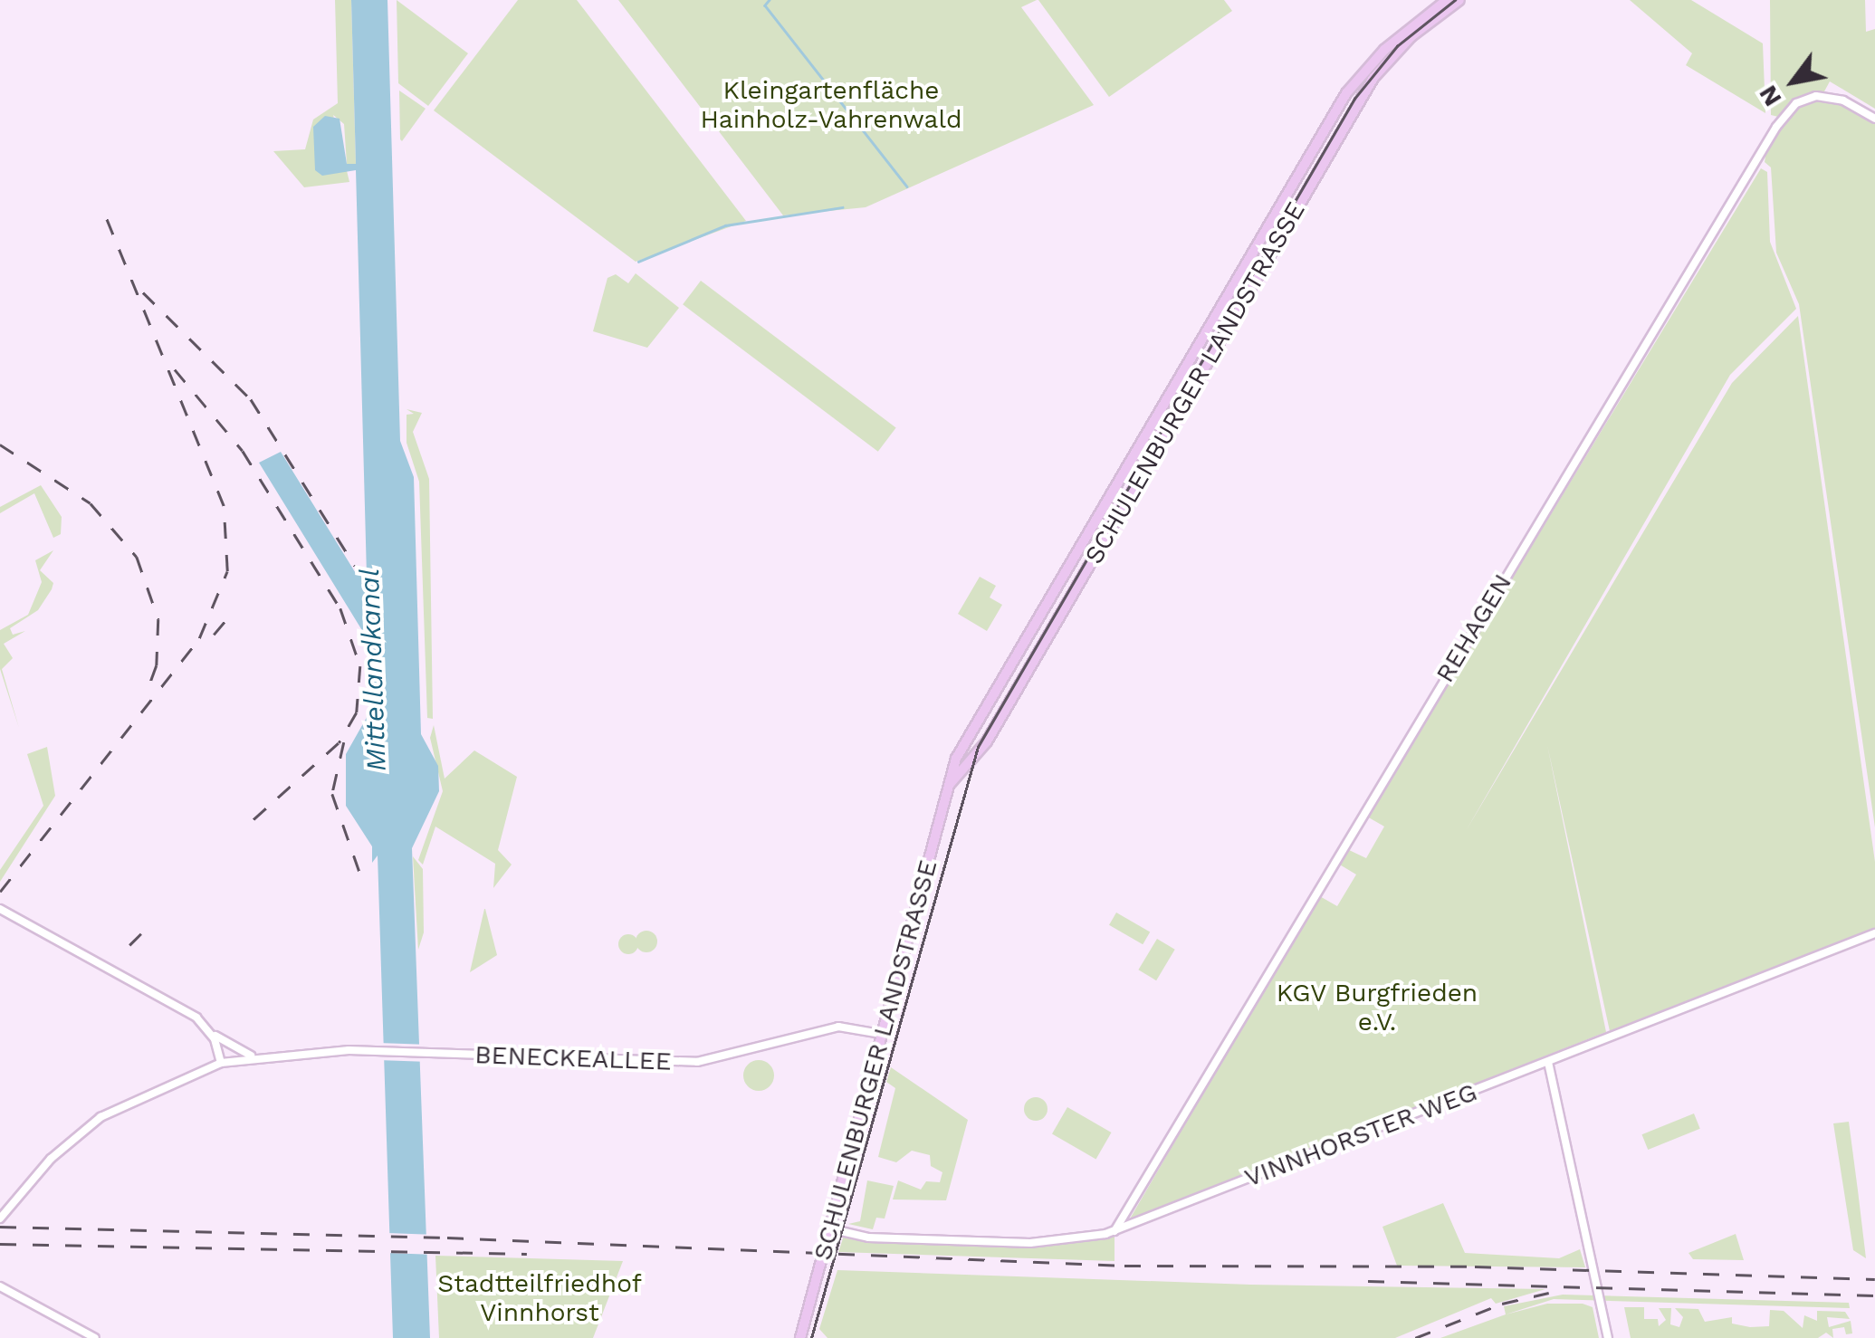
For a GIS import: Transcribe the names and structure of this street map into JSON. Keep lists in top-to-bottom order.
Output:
{
  "streets": {
    "main road": ["SCHULENBURGER LANDSTRASSE"],
    "street": ["REHAGEN", "BENECKEALLEE", "VINNHORSTER WEG"]
  },
  "crossings": [
    ["SCHULENBURGER LANDSTRASSE", "BENECKEALLEE"],
    ["SCHULENBURGER LANDSTRASSE", "VINNHORSTER WEG"],
    ["REHAGEN", "VINNHORSTER WEG"]
  ],
  "water": ["Mittellandkanal"],
  "parks": ["Kleingartenfläche Hainholz-Vahrenwald", "KGV Burgfrieden e.V.", "Stadtteilfriedhof Vinnhorst"],
  "north": "bottom left"
}
